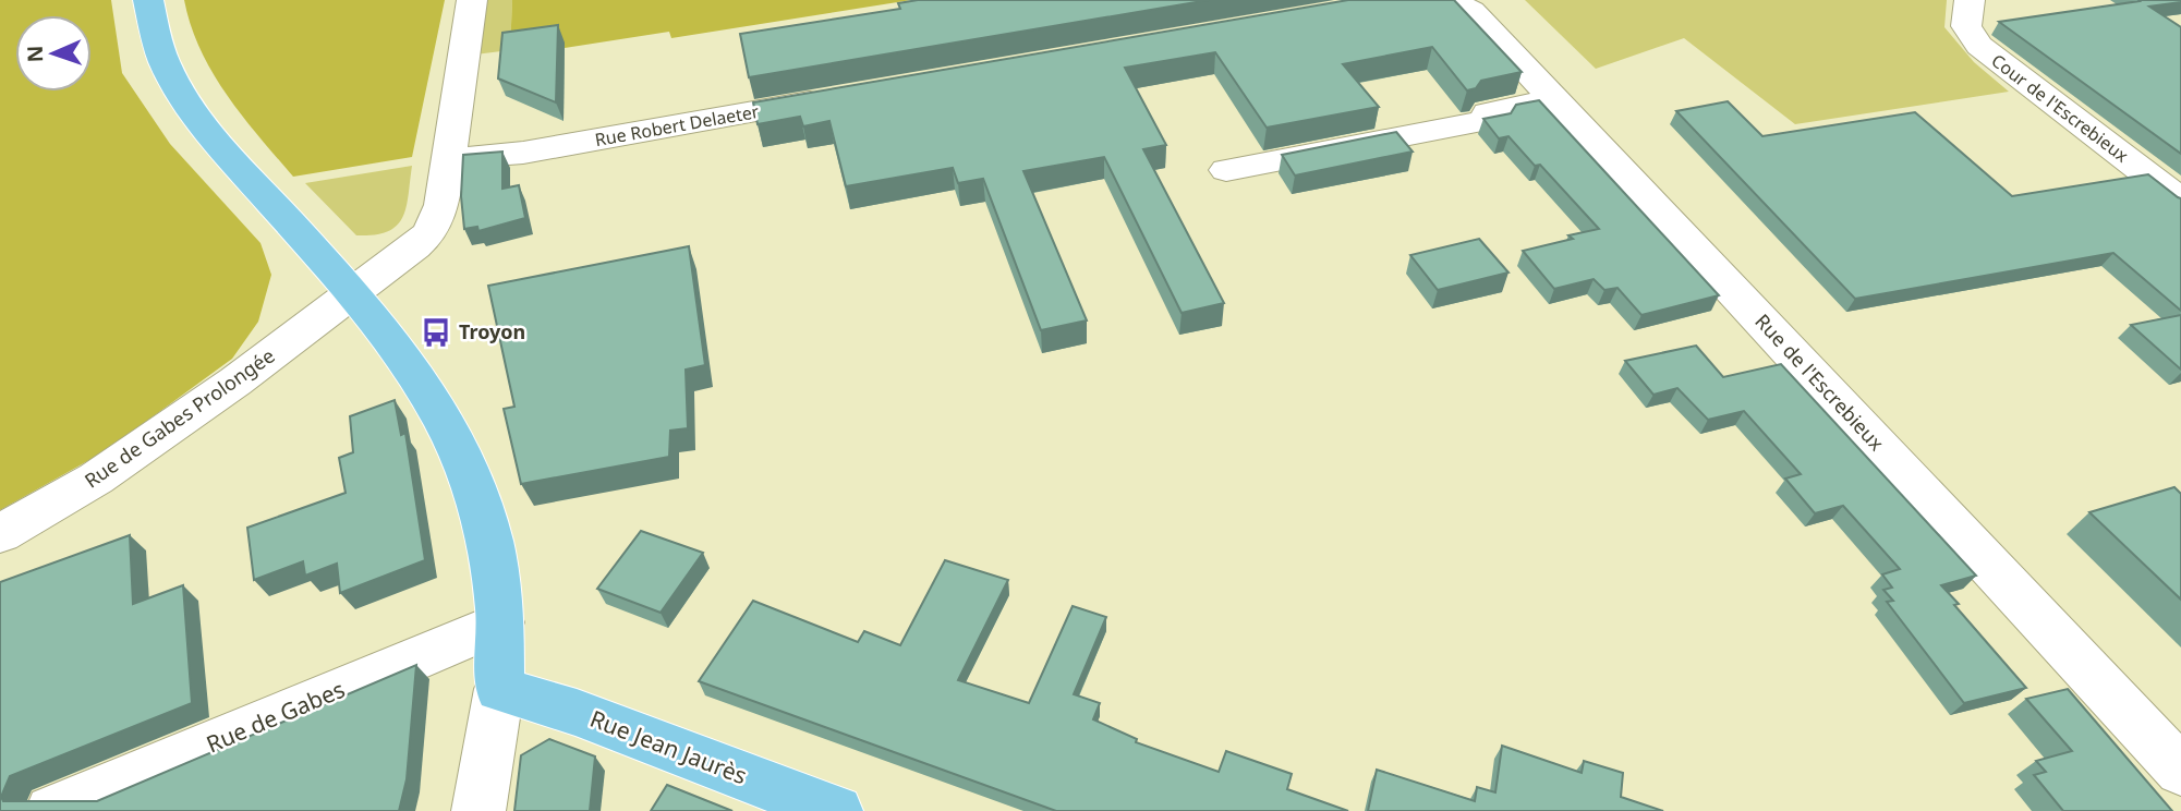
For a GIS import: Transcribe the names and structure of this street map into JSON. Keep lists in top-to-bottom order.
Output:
{
  "streets": {
    "main road": ["Rue Jean Jaurès"],
    "street": [
      "Cour de l'Escrebieux",
      "Rue Robert Delaeter",
      "Rue de l'Escrebieux",
      "Rue de Gabes Prolongée",
      "Rue de Gabes"
    ]
  },
  "crossings": [
    ["Rue Robert Delaeter", "Rue de Gabes Prolongée"]
  ],
  "places": {
    "bus stop": ["Troyon"]
  },
  "north": "left"
}
